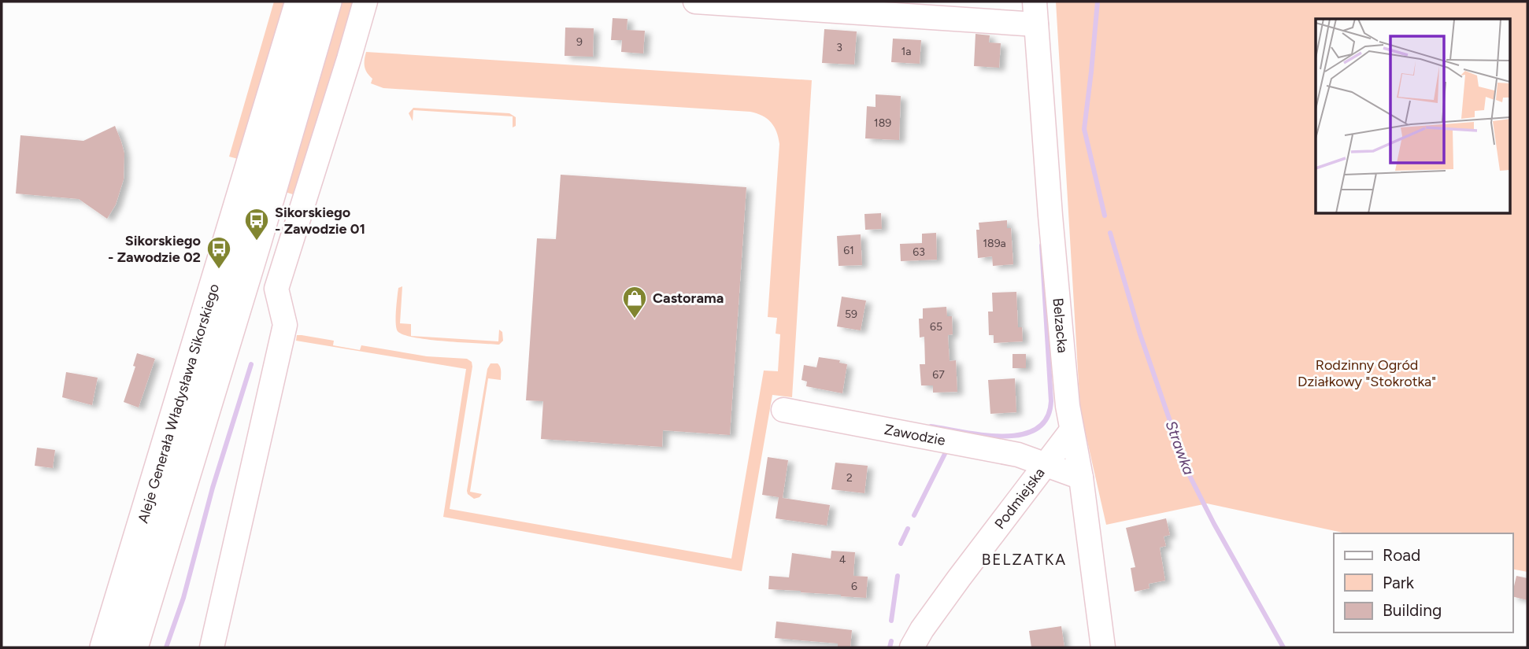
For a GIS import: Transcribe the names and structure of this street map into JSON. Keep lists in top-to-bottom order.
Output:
{
  "streets": {
    "main road": ["Aleje Generała Władysława Sikorskiego"],
    "street": ["Belzacka", "Zawodzie", "Podmiejska"]
  },
  "crossings": [
    ["Belzacka", "Zawodzie"],
    ["Belzacka", "Podmiejska"],
    ["Zawodzie", "Podmiejska"]
  ],
  "districts": ["BELZATKA"],
  "water": ["Strawka"],
  "parks": ["Rodzinny Ogród Działkowy \"Stokrotka\""],
  "places": {
    "bus stop": ["Sikorskiego - Zawodzie 01", "Sikorskiego - Zawodzie 02"],
    "shop": ["Castorama"]
  },
  "house_numbers": [
    "9",
    "3",
    "1a",
    "189",
    "189a",
    "61",
    "63",
    "59",
    "65",
    "67",
    "2",
    "4",
    "6"
  ],
  "legend": ["Road", "Park", "Building"]
}
